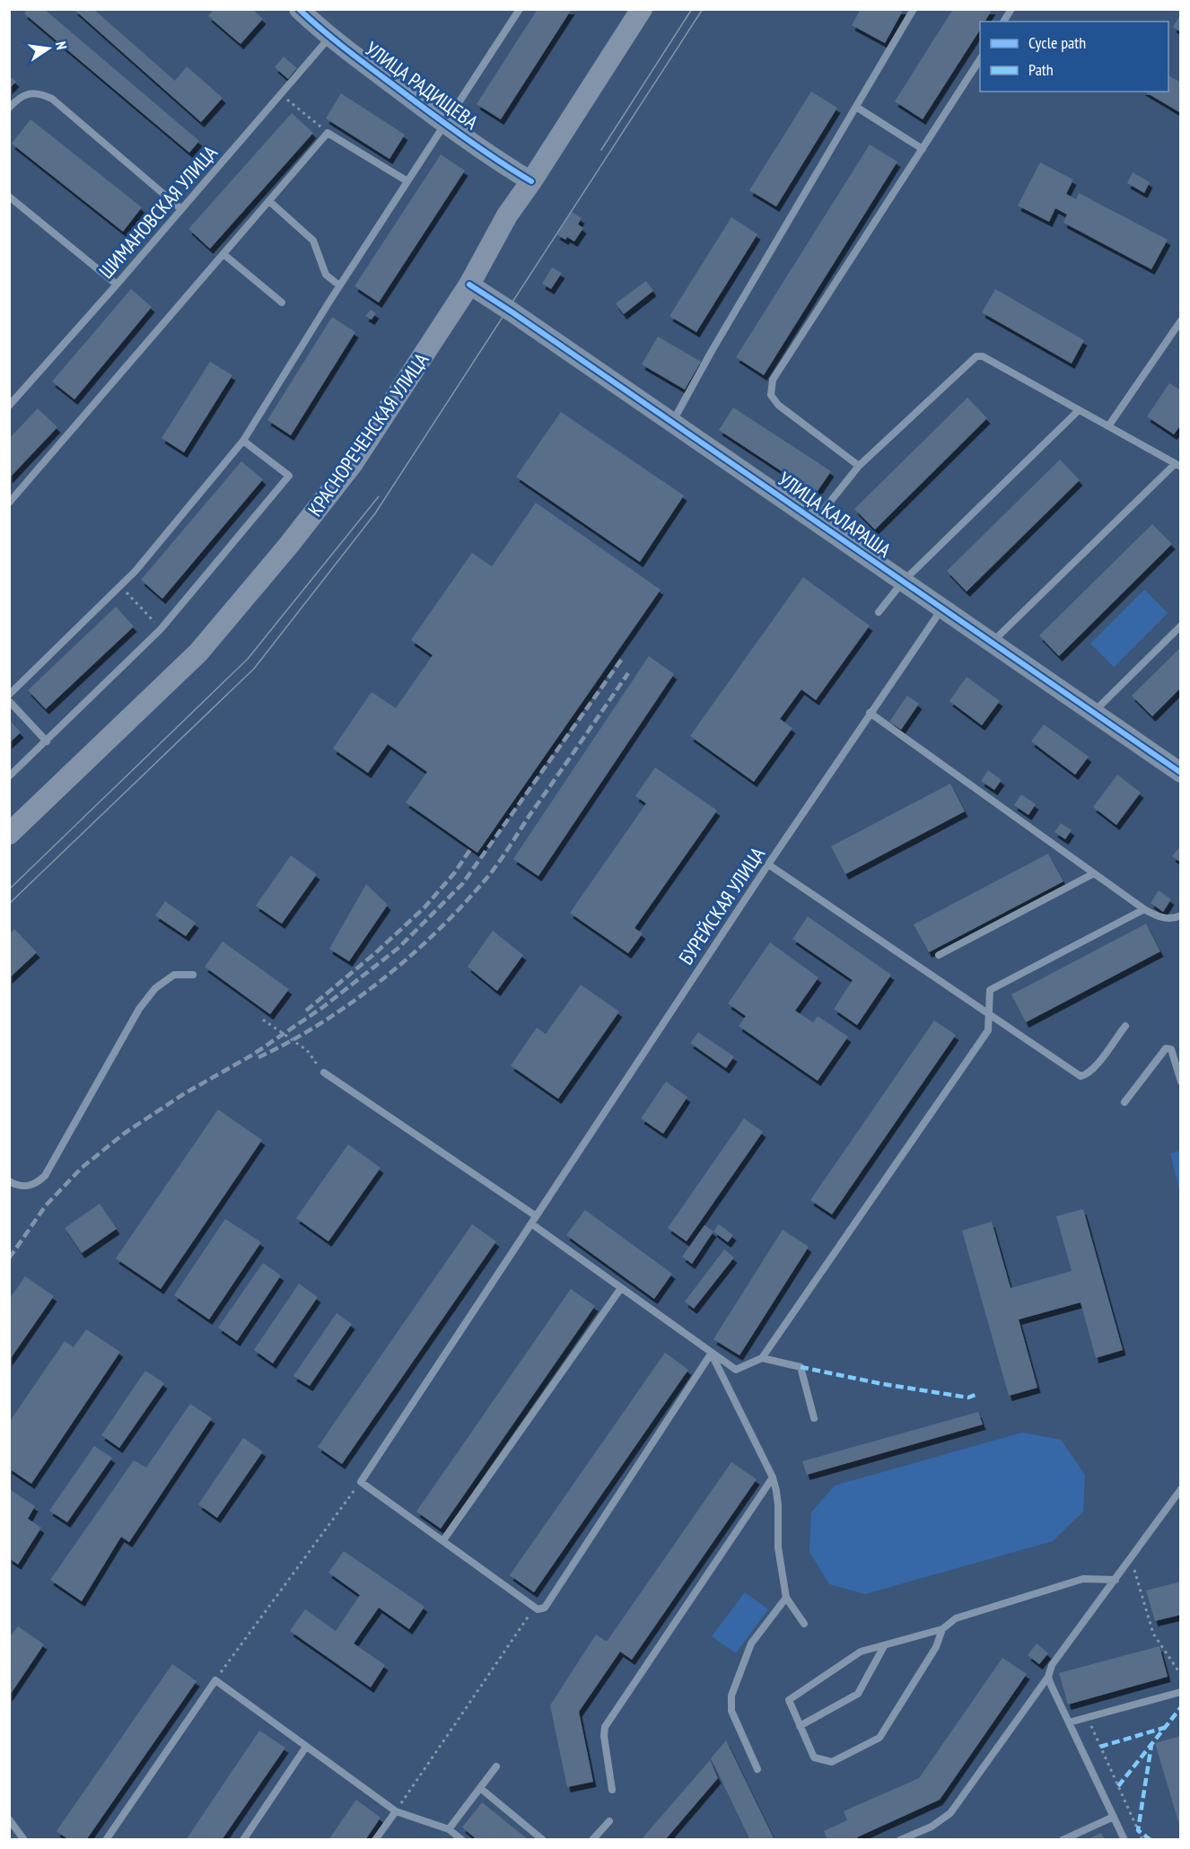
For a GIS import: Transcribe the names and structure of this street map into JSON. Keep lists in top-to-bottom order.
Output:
{
  "streets": {
    "main road": ["КРАСНОРЕЧЕНСКАЯ УЛИЦА"],
    "street": ["УЛИЦА РАДИЩЕВА", "УЛИЦА КАЛАРАША"],
    "lane": ["ШИМАНОВСКАЯ УЛИЦА", "БУРЕЙСКАЯ УЛИЦА"]
  },
  "crossings": [
    ["УЛИЦА РАДИЩЕВА", "ШИМАНОВСКАЯ УЛИЦА"],
    ["УЛИЦА РАДИЩЕВА", "КРАСНОРЕЧЕНСКАЯ УЛИЦА"],
    ["КРАСНОРЕЧЕНСКАЯ УЛИЦА", "УЛИЦА КАЛАРАША"],
    ["УЛИЦА КАЛАРАША", "БУРЕЙСКАЯ УЛИЦА"]
  ],
  "legend": ["Cycle path", "Path"],
  "north": "right"
}
